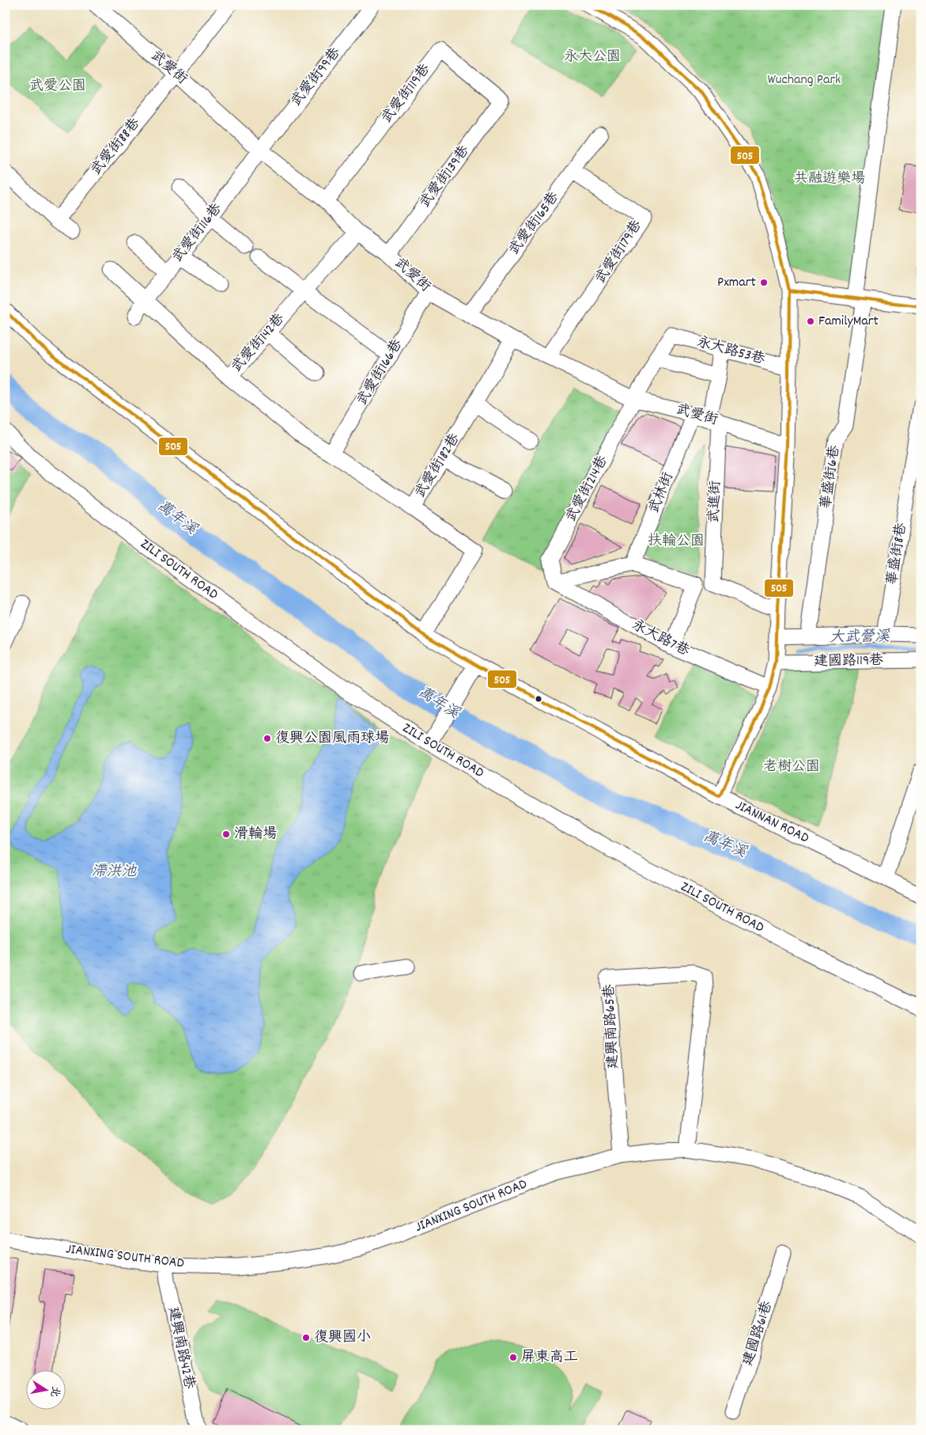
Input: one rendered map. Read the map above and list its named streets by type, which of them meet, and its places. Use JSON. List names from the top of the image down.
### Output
{
  "streets": {
    "street": [
      "武愛街",
      "武愛街99巷",
      "武愛街119巷",
      "武愛街88巷",
      "武愛街139巷",
      "武愛街165巷",
      "武愛街116巷",
      "武愛街179巷",
      "武愛街142巷",
      "永大路53巷",
      "武愛街166巷",
      "武愛街182巷",
      "華盛街6巷",
      "武愛街214巷",
      "武林街",
      "武進街",
      "華盛街8巷",
      "ZILI SOUTH ROAD",
      "永大路7巷",
      "建國路119巷",
      "JIANNAN ROAD",
      "建興南路65巷",
      "JIANXING SOUTH ROAD",
      "建國路61巷",
      "建興南路42巷"
    ]
  },
  "crossings": [
    ["武愛街", "武愛街99巷"],
    ["武愛街", "武愛街119巷"],
    ["武愛街", "武愛街88巷"],
    ["武愛街", "武愛街139巷"],
    ["武愛街", "武愛街165巷"],
    ["武愛街", "武愛街116巷"],
    ["武愛街", "武愛街179巷"],
    ["武愛街", "武愛街142巷"],
    ["武愛街", "武愛街166巷"],
    ["武愛街", "武愛街182巷"],
    ["武愛街", "武愛街214巷"],
    ["武愛街", "武林街"],
    ["武愛街", "武進街"],
    ["武愛街99巷", "武愛街116巷"],
    ["武愛街119巷", "武愛街139巷"],
    ["武愛街165巷", "武愛街179巷"],
    ["武愛街142巷", "武愛街166巷"],
    ["武愛街142巷", "武愛街182巷"],
    ["永大路53巷", "武愛街214巷"],
    ["永大路53巷", "武進街"],
    ["武愛街166巷", "武愛街182巷"],
    ["武愛街214巷", "永大路7巷"],
    ["建興南路65巷", "JIANXING SOUTH ROAD"],
    ["JIANXING SOUTH ROAD", "建興南路42巷"]
  ],
  "water": ["萬年溪", "大武營溪", "滯洪池"],
  "parks": [
    "永大公園",
    "Wuchang Park",
    "武愛公園",
    "共融遊樂場",
    "扶輪公園",
    "老樹公園"
  ],
  "places": [
    "Pxmart",
    "FamilyMart",
    "復興公園風雨球場",
    "滑輪場",
    "復興國小",
    "屏東高工"
  ],
  "lines": ["transit line 505"],
  "north": "right"
}
